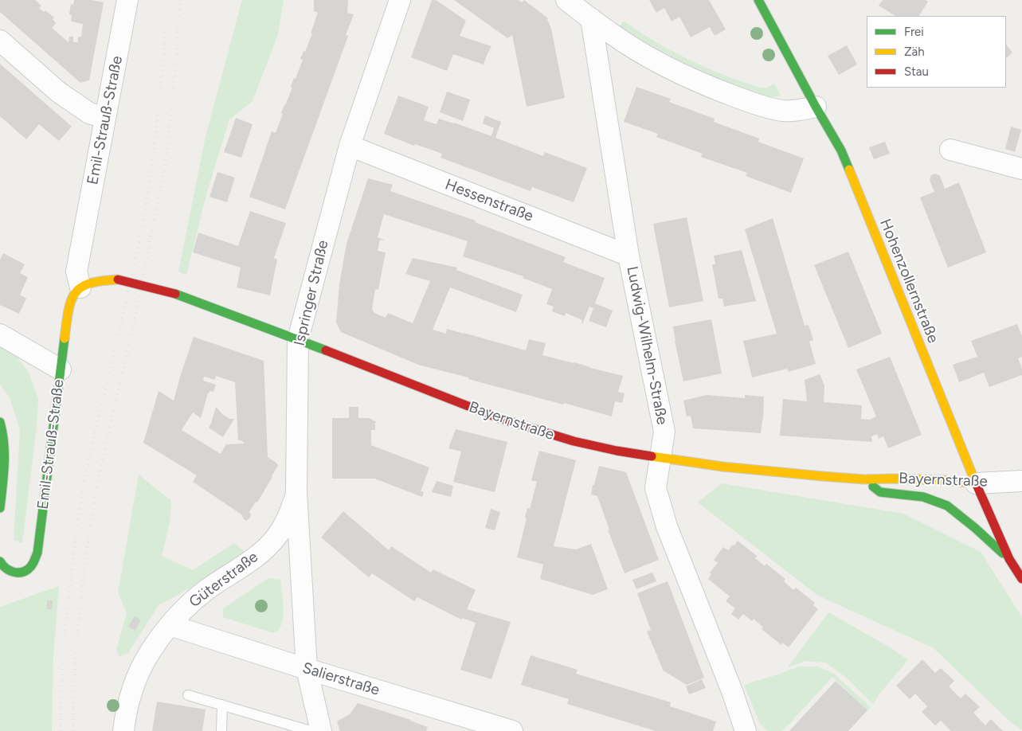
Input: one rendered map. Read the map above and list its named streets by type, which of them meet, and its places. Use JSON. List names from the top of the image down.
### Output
{
  "streets": {
    "street": [
      "Emil-Strauß-Straße",
      "Hessenstraße",
      "Hohenzollernstraße",
      "Ispringer Straße",
      "Ludwig-Wilhelm-Straße",
      "Bayernstraße",
      "Güterstraße",
      "Salierstraße"
    ]
  },
  "crossings": [
    ["Emil-Strauß-Straße", "Bayernstraße"],
    ["Hessenstraße", "Ispringer Straße"],
    ["Hessenstraße", "Ludwig-Wilhelm-Straße"],
    ["Hohenzollernstraße", "Bayernstraße"],
    ["Ispringer Straße", "Bayernstraße"],
    ["Ispringer Straße", "Güterstraße"],
    ["Ispringer Straße", "Salierstraße"],
    ["Ludwig-Wilhelm-Straße", "Bayernstraße"],
    ["Güterstraße", "Salierstraße"]
  ],
  "legend": ["Frei", "Zäh", "Stau"]
}
